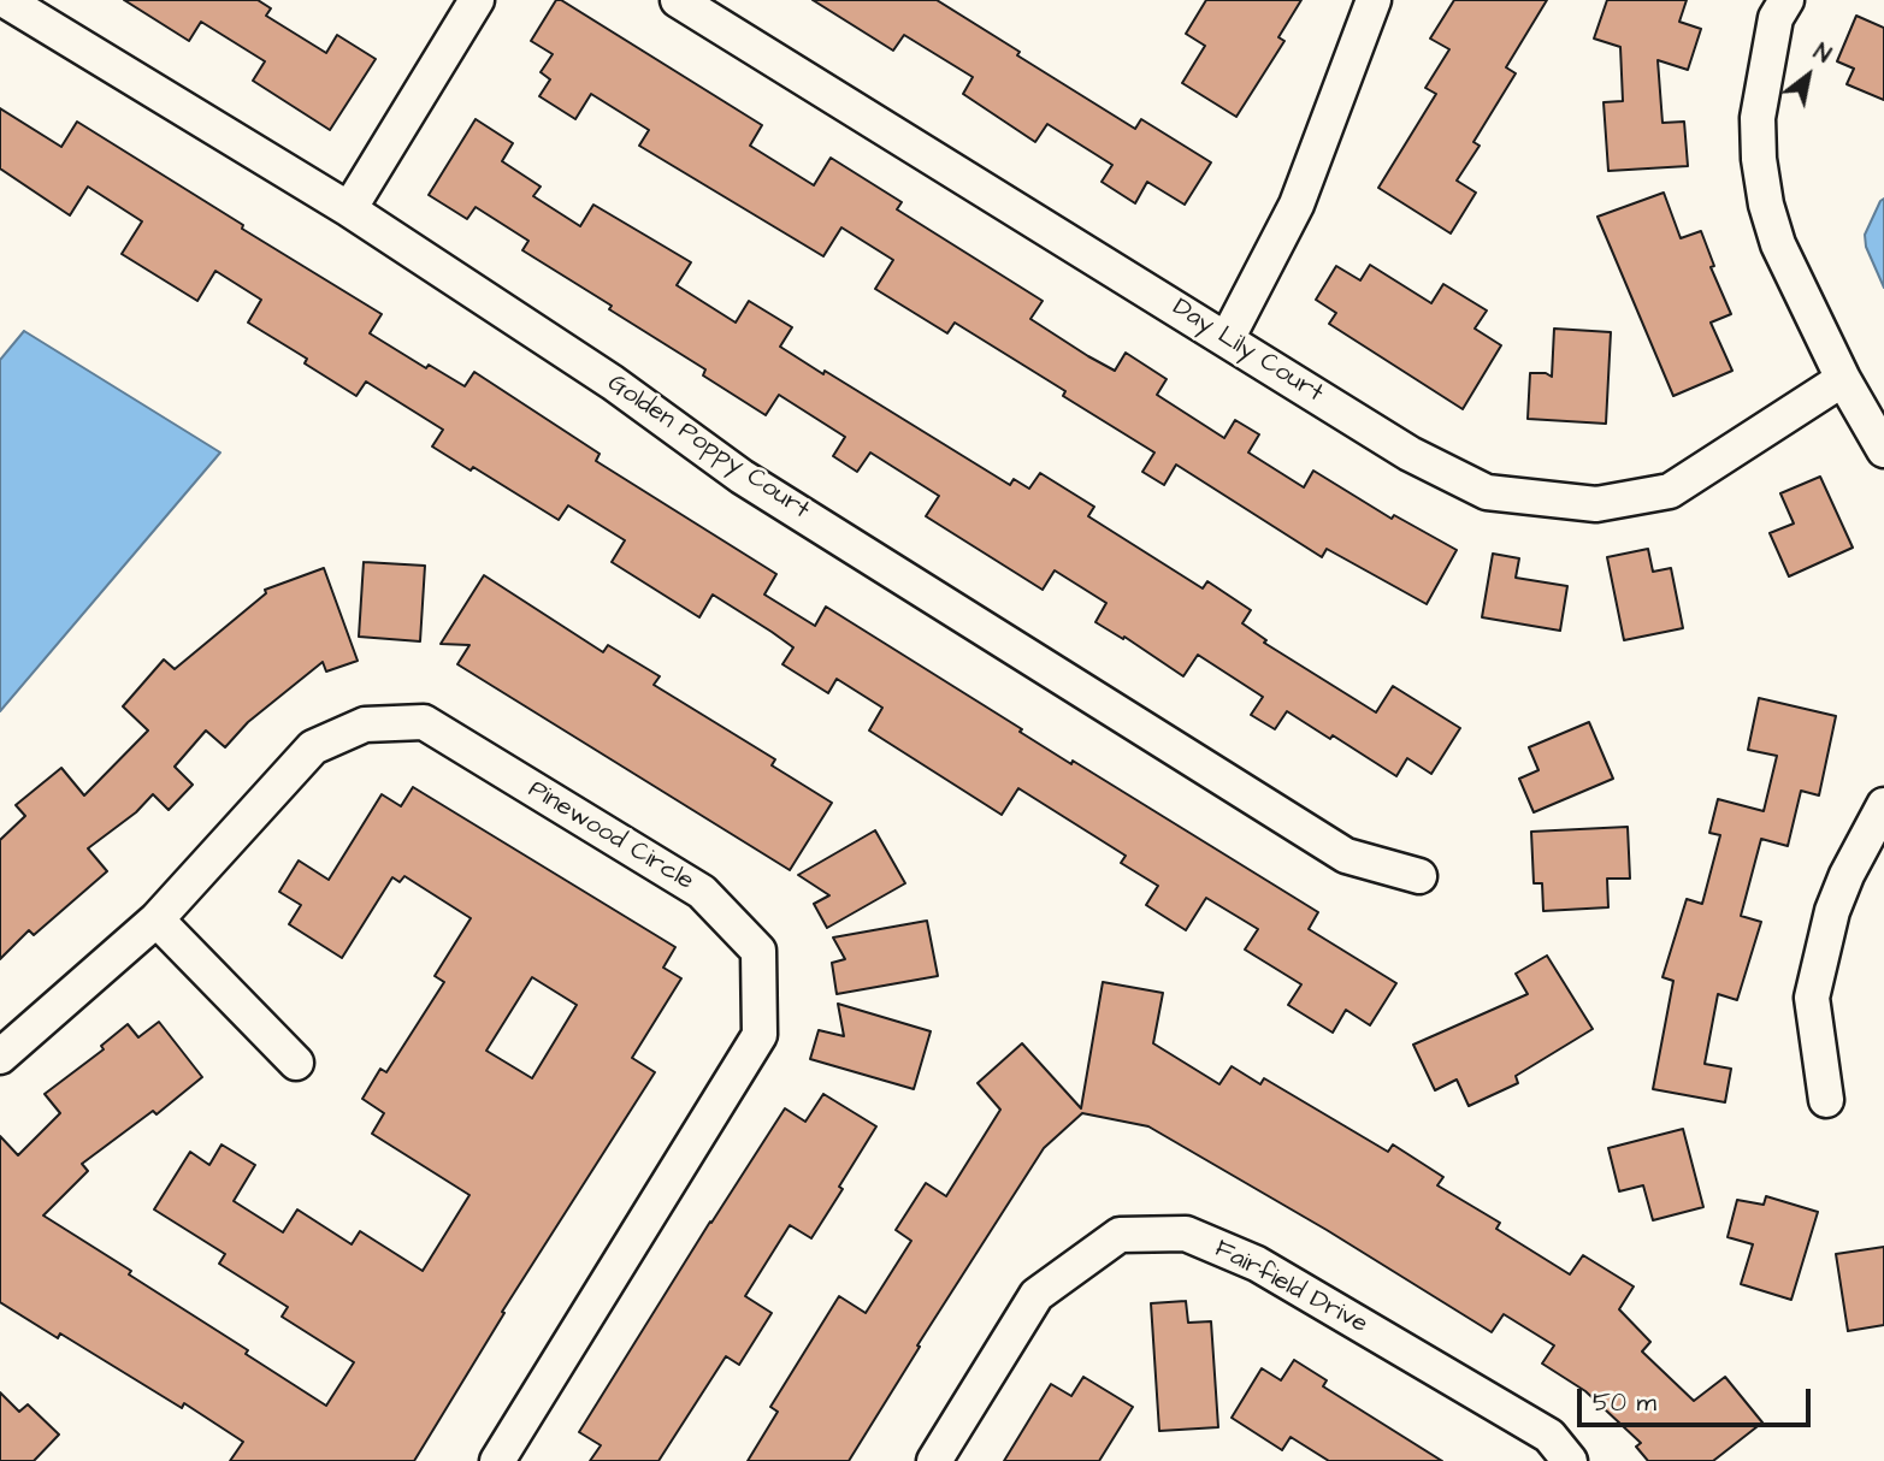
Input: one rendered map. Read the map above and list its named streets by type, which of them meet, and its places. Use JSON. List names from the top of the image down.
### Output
{
  "streets": {
    "street": [
      "Day Lily Court",
      "Golden Poppy Court",
      "Pinewood Circle",
      "Fairfield Drive"
    ]
  },
  "scale_bar": "50 m",
  "north": "top right"
}
